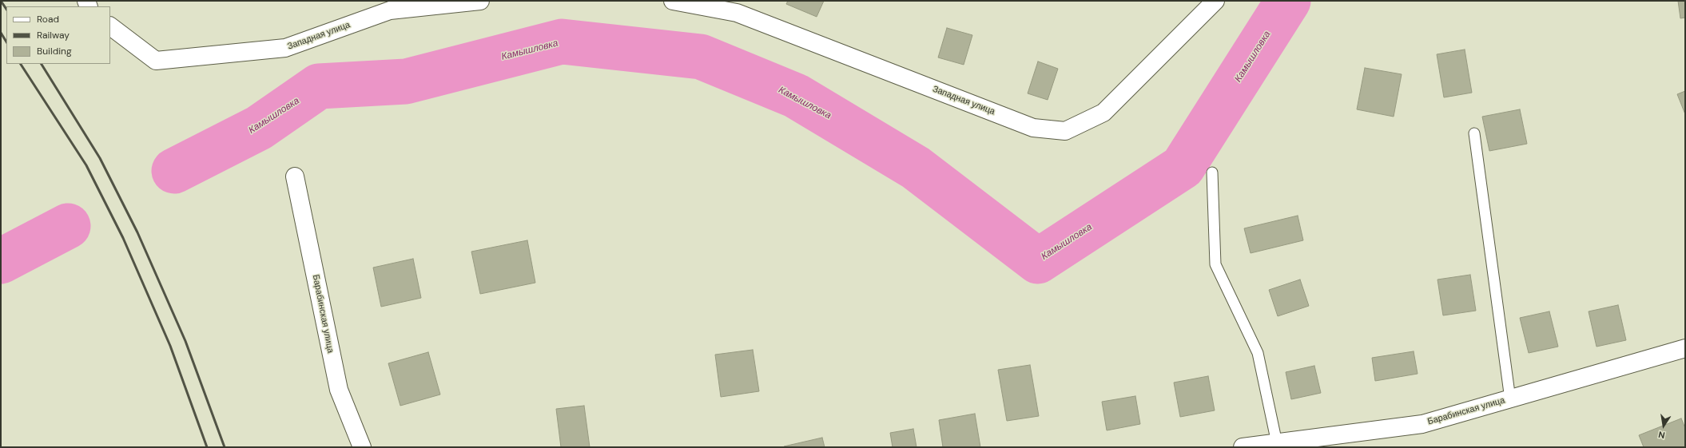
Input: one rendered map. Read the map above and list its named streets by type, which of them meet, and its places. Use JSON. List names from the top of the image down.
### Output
{
  "streets": {
    "street": ["Западная улица", "Барабинская улица"]
  },
  "water": ["Камышловка"],
  "legend": ["Road", "Railway", "Building"],
  "north": "bottom"
}
